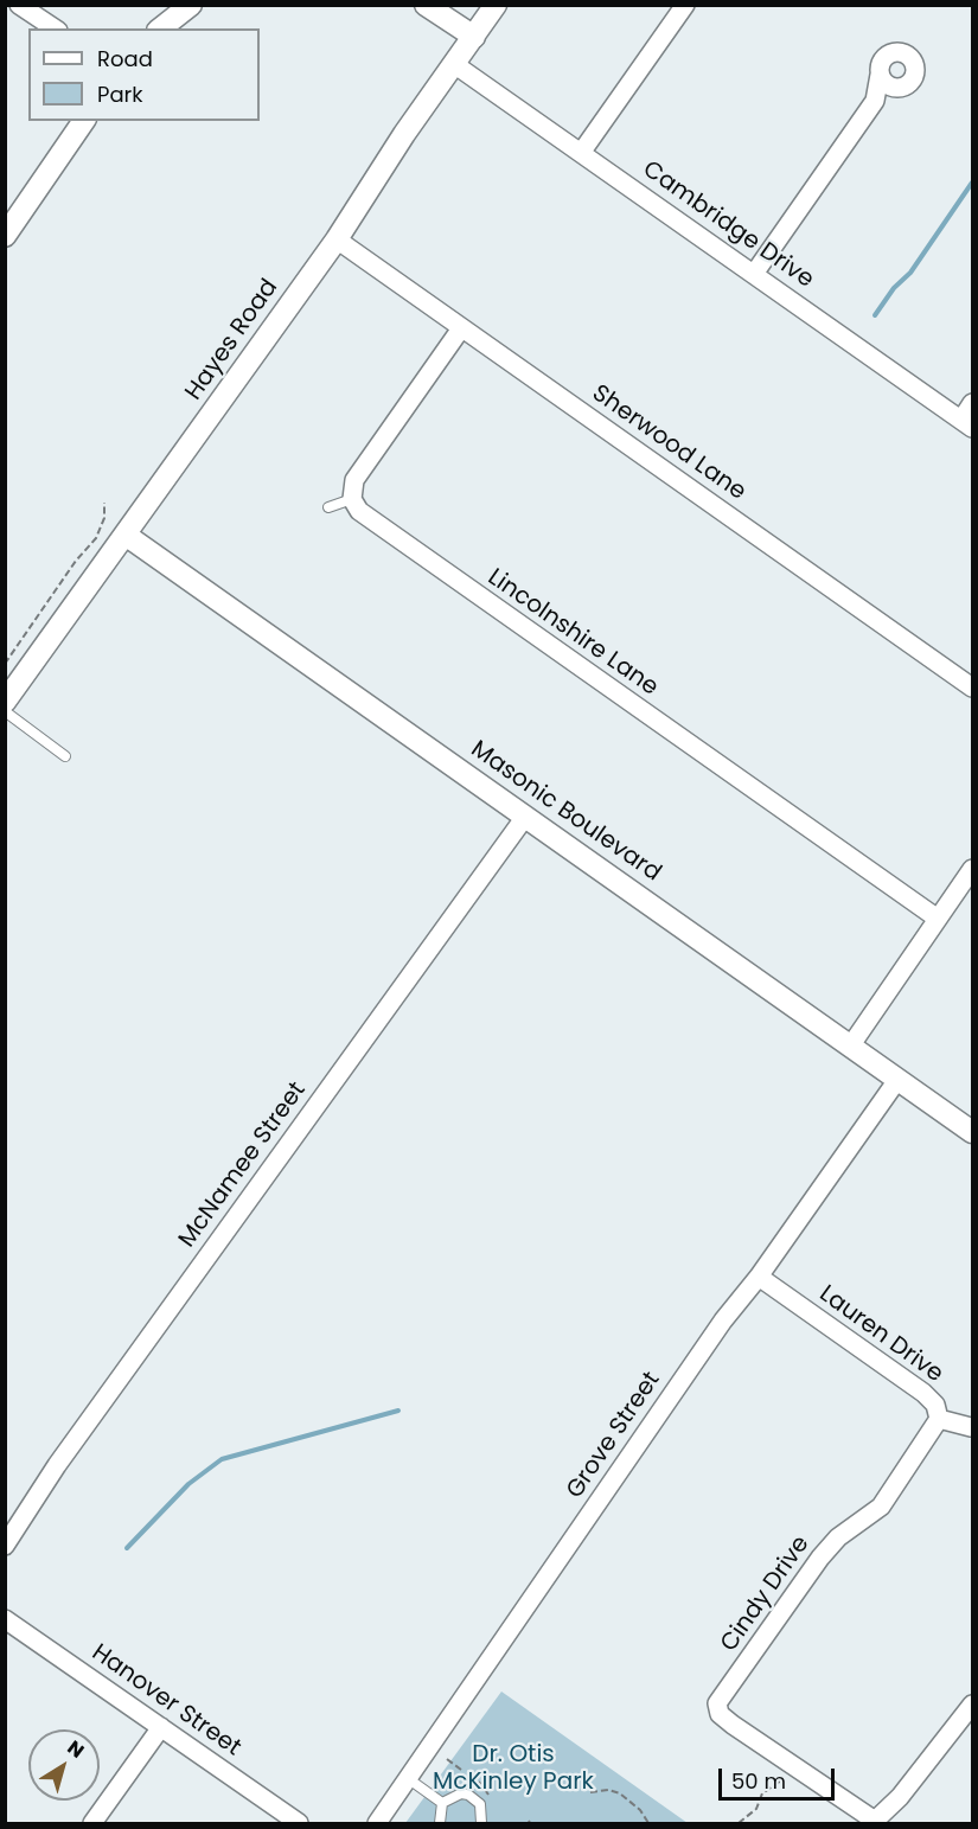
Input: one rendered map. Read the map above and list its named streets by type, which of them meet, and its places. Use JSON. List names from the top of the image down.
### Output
{
  "streets": {
    "street": [
      "Cambridge Drive",
      "Hayes Road",
      "Sherwood Lane",
      "Lincolnshire Lane",
      "Masonic Boulevard",
      "McNamee Street",
      "Lauren Drive",
      "Grove Street",
      "Cindy Drive",
      "Hanover Street"
    ]
  },
  "crossings": [
    ["Cambridge Drive", "Hayes Road"],
    ["Hayes Road", "Sherwood Lane"],
    ["Hayes Road", "Masonic Boulevard"],
    ["Masonic Boulevard", "McNamee Street"],
    ["Masonic Boulevard", "Grove Street"],
    ["Lauren Drive", "Grove Street"],
    ["Lauren Drive", "Cindy Drive"]
  ],
  "parks": ["Dr. Otis McKinley Park"],
  "legend": ["Road", "Park"],
  "scale_bar": "50 m",
  "north": "top right"
}
